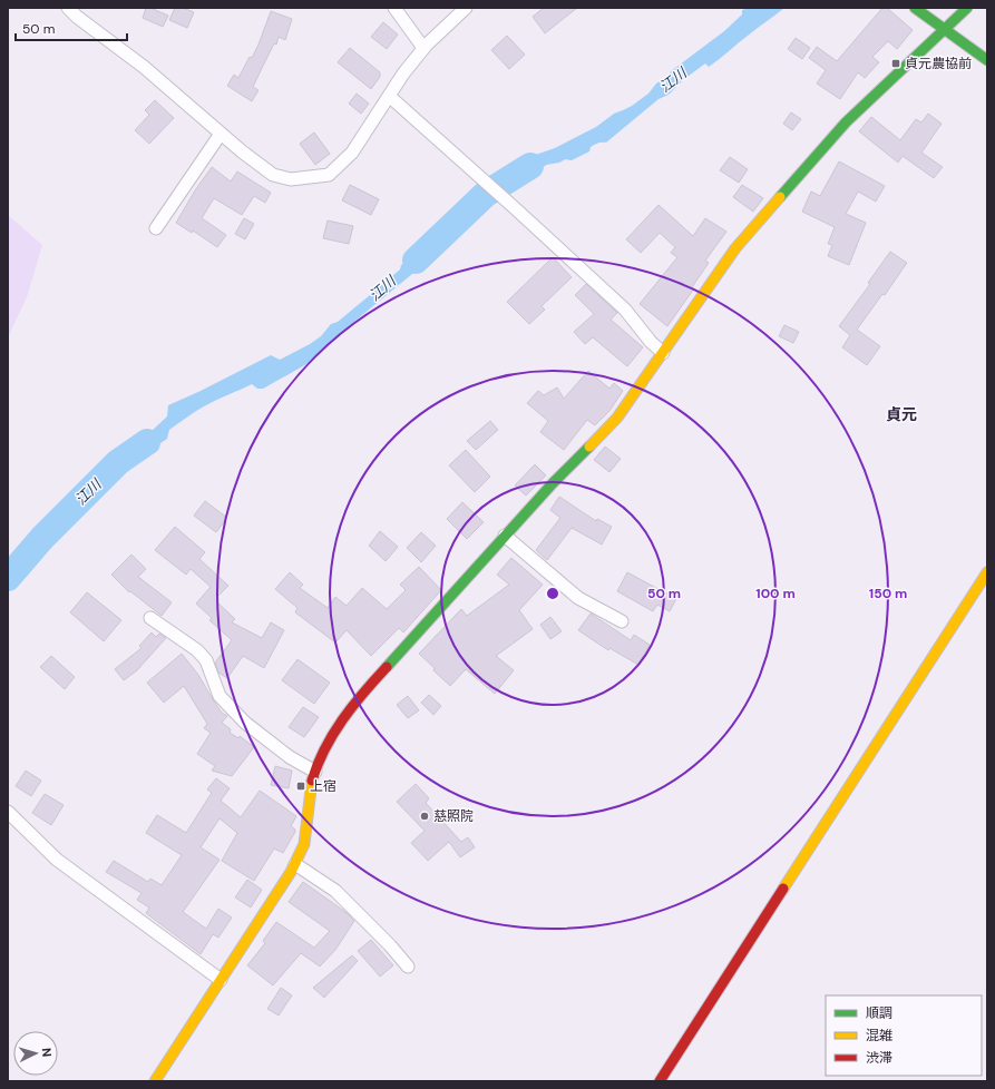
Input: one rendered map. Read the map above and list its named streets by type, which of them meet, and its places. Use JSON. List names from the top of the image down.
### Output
{
  "districts": ["貞元"],
  "water": ["江川"],
  "places": {
    "transit": ["貞元農協前", "上宿"],
    "other": ["慈照院"]
  },
  "legend": ["順調", "混雑", "渋滞"],
  "scale_bar": "50 m",
  "north": "right",
  "rings": ["50 m", "100 m", "150 m"]
}
